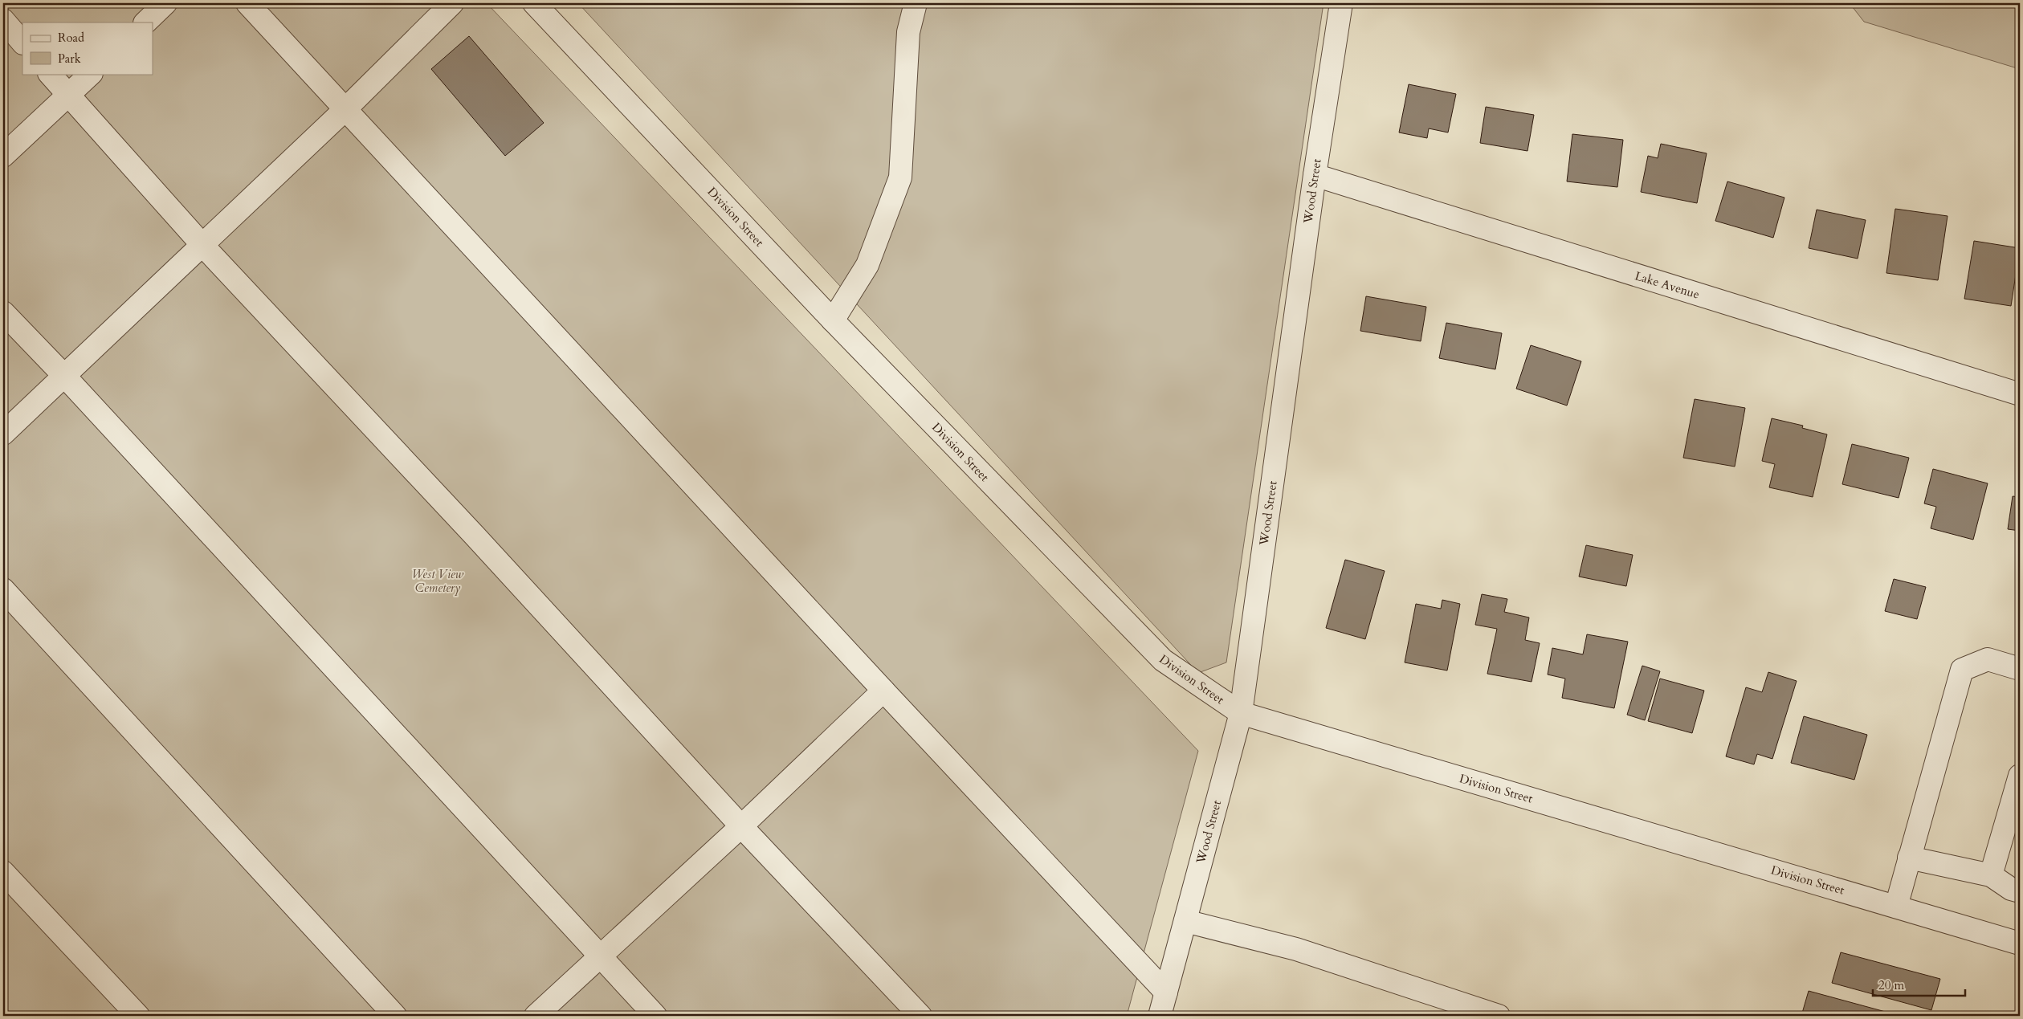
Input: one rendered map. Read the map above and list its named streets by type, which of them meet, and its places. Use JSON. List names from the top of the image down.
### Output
{
  "streets": {
    "street": ["Wood Street", "Division Street", "Lake Avenue"]
  },
  "crossings": [
    ["Wood Street", "Division Street"],
    ["Wood Street", "Lake Avenue"]
  ],
  "parks": ["West View Cemetery"],
  "legend": ["Road", "Park"],
  "scale_bar": "20 m"
}
